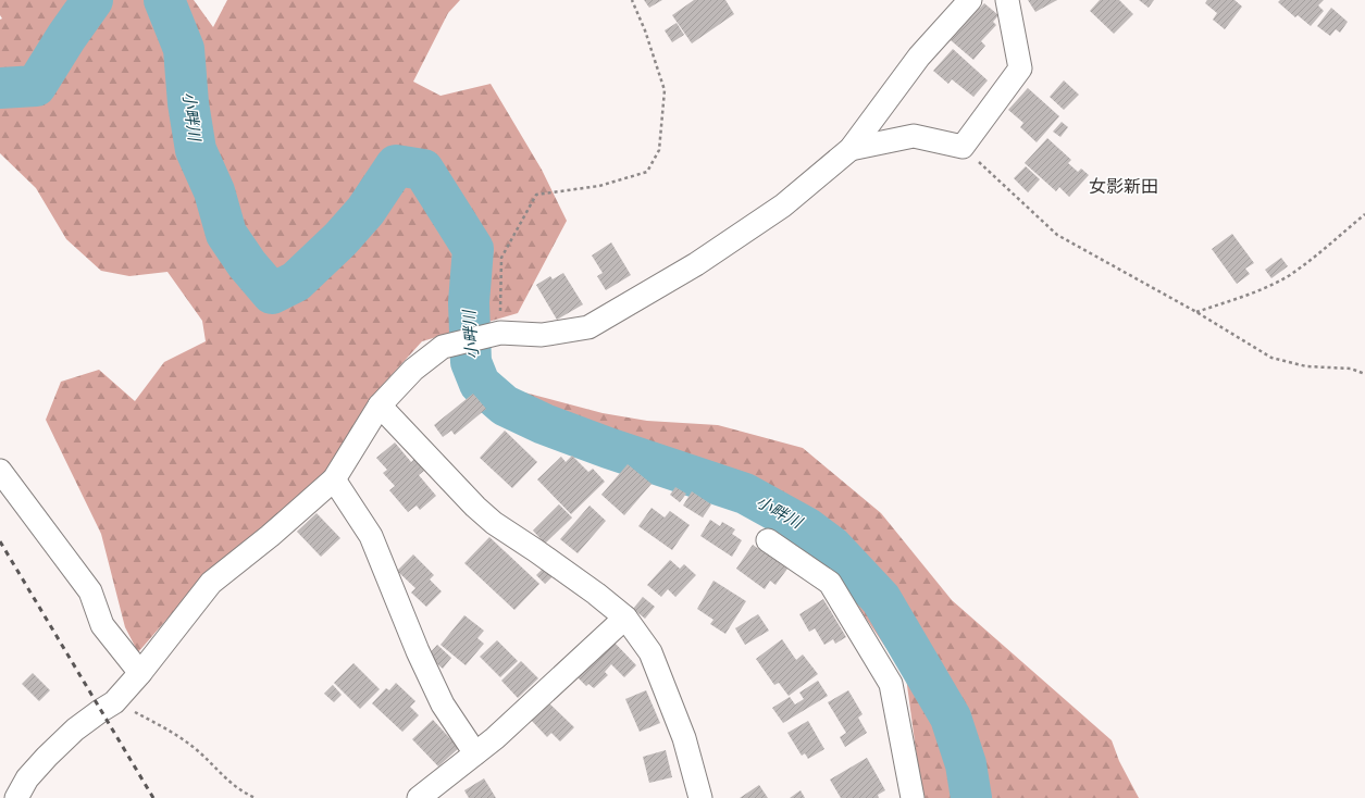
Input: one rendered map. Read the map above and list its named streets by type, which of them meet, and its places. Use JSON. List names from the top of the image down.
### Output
{
  "districts": ["女影新田"],
  "water": ["小畔川"]
}
